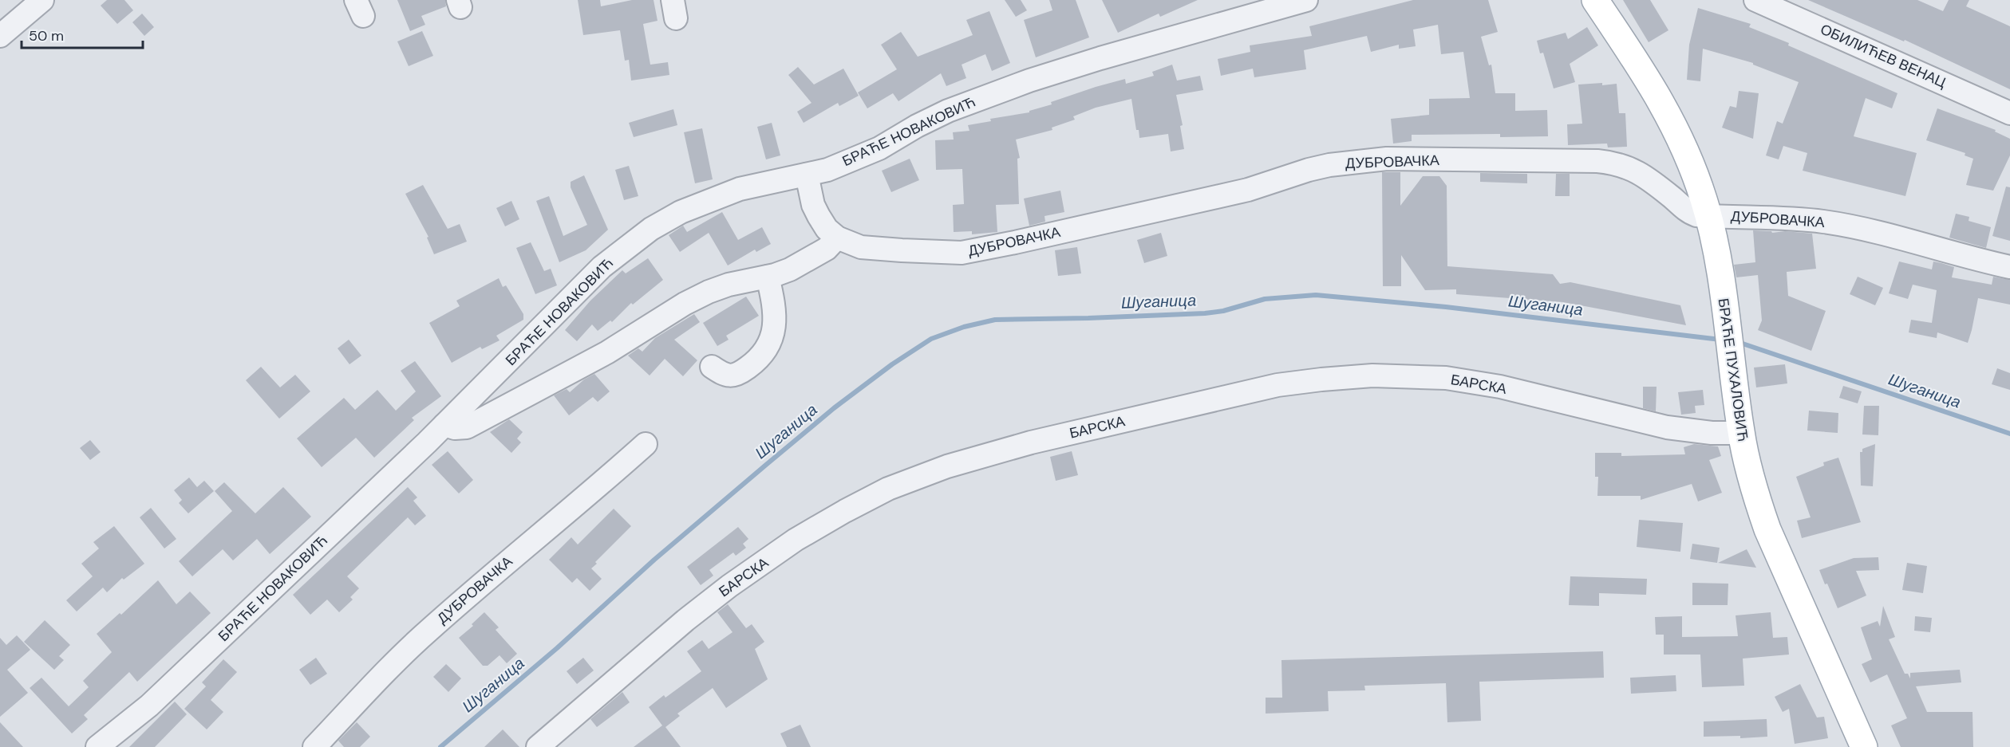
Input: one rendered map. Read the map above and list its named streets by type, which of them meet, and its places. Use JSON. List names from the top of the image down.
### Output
{
  "streets": {
    "main road": ["БРАЋЕ ПУХАЛОВИЋ"],
    "street": [
      "ОБИЛИЋЕВ ВЕНАЦ",
      "БРАЋЕ НОВАКОВИЋ",
      "ДУБРОВАЧКА",
      "БАРСКА"
    ]
  },
  "crossings": [
    ["БРАЋЕ НОВАКОВИЋ", "ДУБРОВАЧКА"],
    ["ДУБРОВАЧКА", "БРАЋЕ ПУХАЛОВИЋ"],
    ["БРАЋЕ ПУХАЛОВИЋ", "БАРСКА"]
  ],
  "water": ["Шуганица"],
  "scale_bar": "50 m"
}
